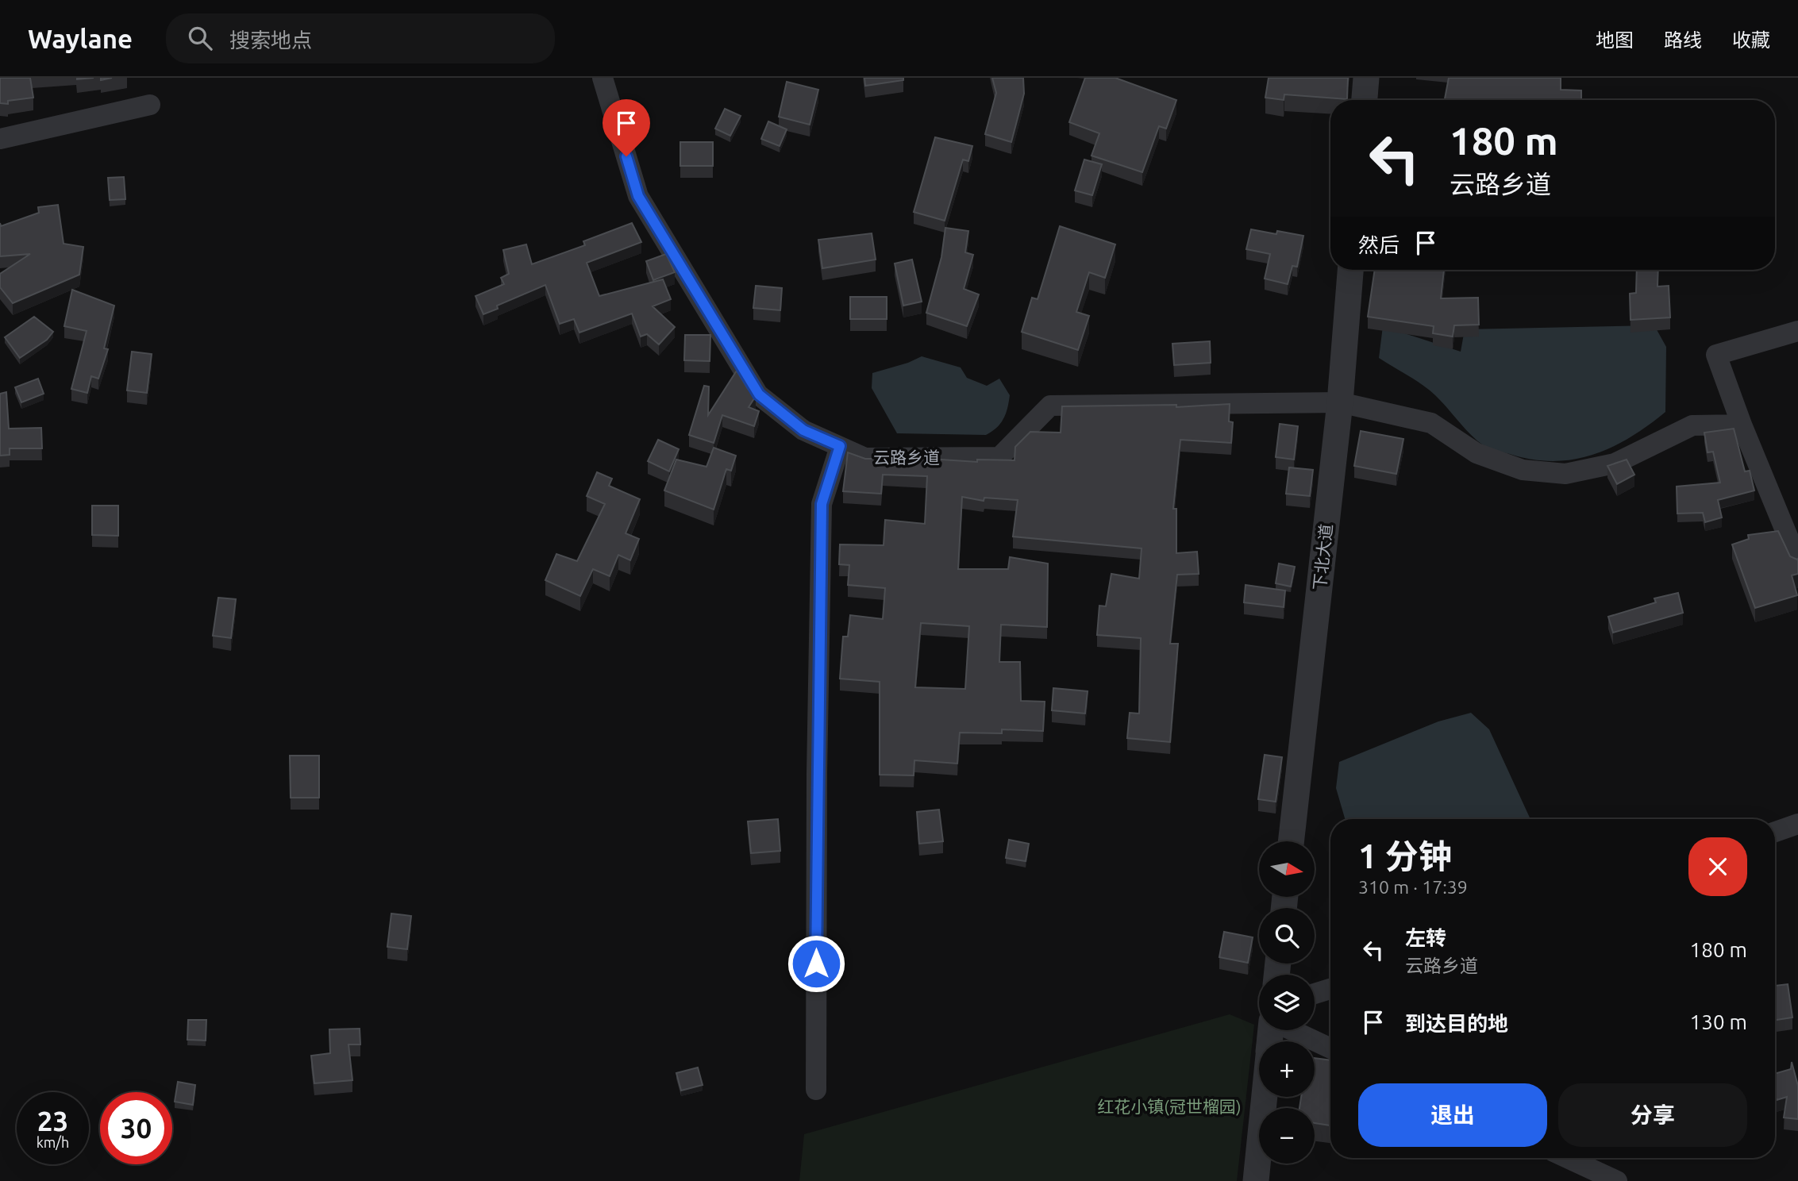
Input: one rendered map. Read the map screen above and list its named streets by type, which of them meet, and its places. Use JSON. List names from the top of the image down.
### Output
{
  "streets": {
    "street": ["云路乡道", "下北大道"]
  },
  "crossings": [
    ["云路乡道", "下北大道"]
  ],
  "parks": ["红花小镇(冠世榴园)"],
  "north": "right",
  "page": {
    "header": "Waylane",
    "search": "搜索地点",
    "nav": ["地图", "路线", "收藏"],
    "turn": ["180 m", "云路乡道"],
    "then": "然后",
    "heading": ["1 分钟", "310 m · 17:39"],
    "map_buttons": ["+", "−"],
    "list": [
      {
        "name": "左转",
        "note": "云路乡道",
        "value": "180 m"
      },
      {
        "name": "到达目的地",
        "value": "130 m"
      }
    ],
    "buttons": ["退出", "分享"],
    "speed": "23 km/h",
    "limit": "30"
  }
}
